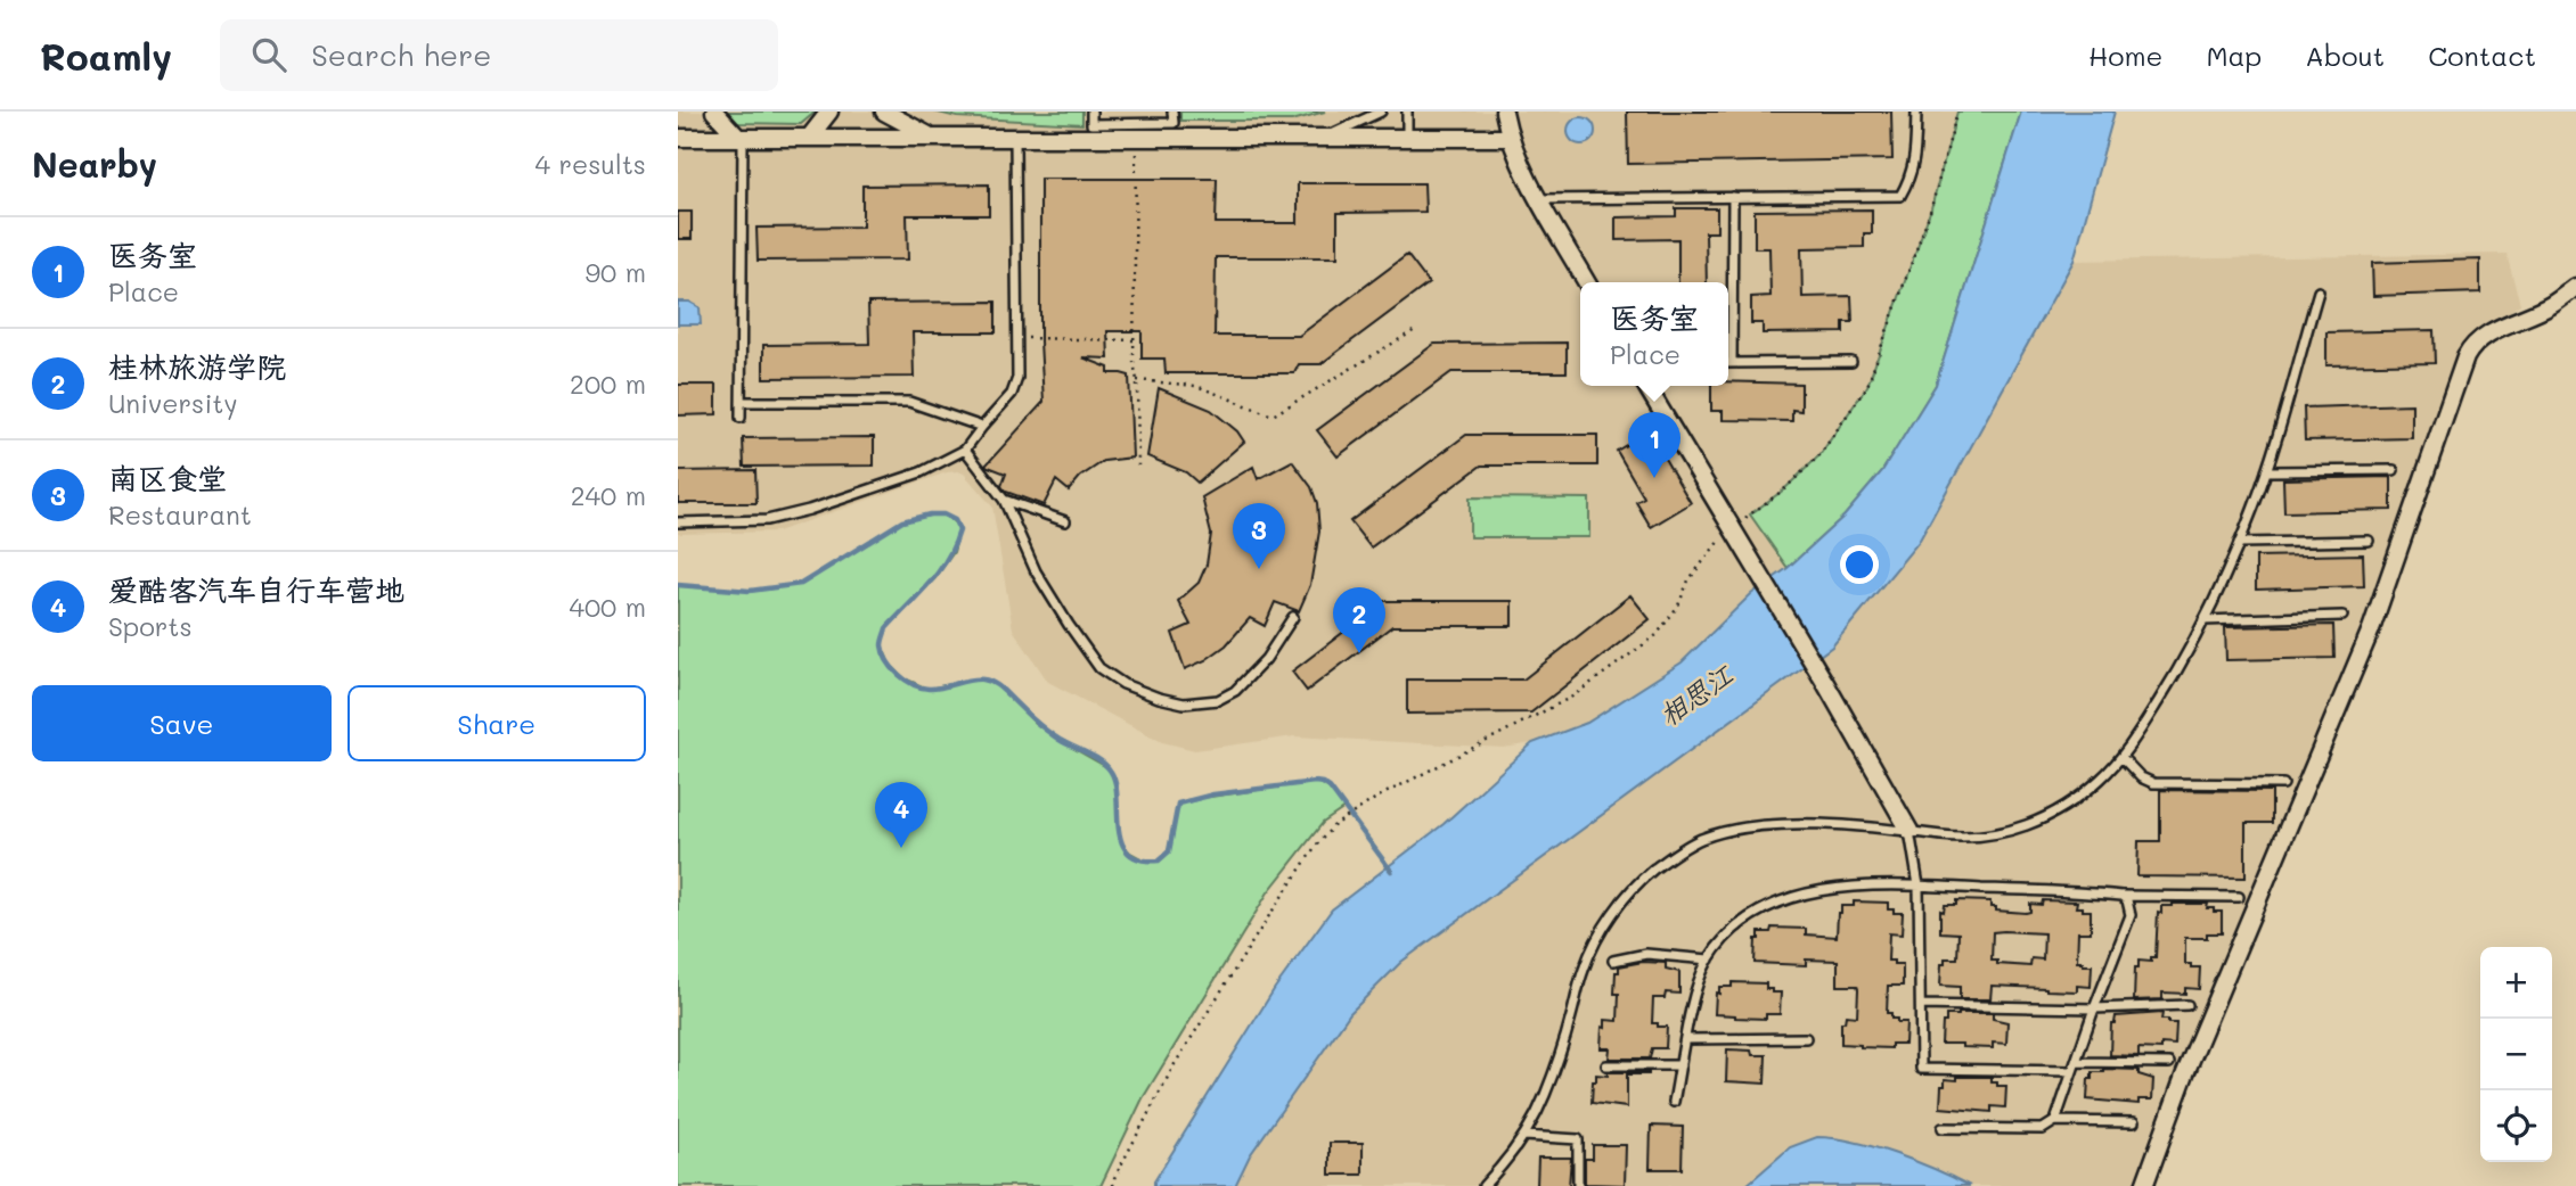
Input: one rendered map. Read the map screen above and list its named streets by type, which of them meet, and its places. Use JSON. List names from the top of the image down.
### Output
{
  "water": ["相思江"],
  "page": {
    "header": "Roamly",
    "search": "Search here",
    "nav": [
      "Home",
      "Map",
      "About",
      "Contact"
    ],
    "heading": ["Nearby", "4 results"],
    "list": [
      {
        "mark": "1",
        "name": "医务室",
        "note": "Place",
        "value": "90 m"
      },
      {
        "mark": "2",
        "name": "桂林旅游学院",
        "note": "University",
        "value": "200 m"
      },
      {
        "mark": "3",
        "name": "南区食堂",
        "note": "Restaurant",
        "value": "240 m"
      },
      {
        "mark": "4",
        "name": "爱酷客汽车自行车营地",
        "note": "Sports",
        "value": "400 m"
      }
    ],
    "popup": ["医务室", "Place"],
    "pins": [
      "1",
      "3",
      "2",
      "4"
    ],
    "buttons": ["Save", "Share"],
    "map_buttons": ["+", "−"]
  }
}
